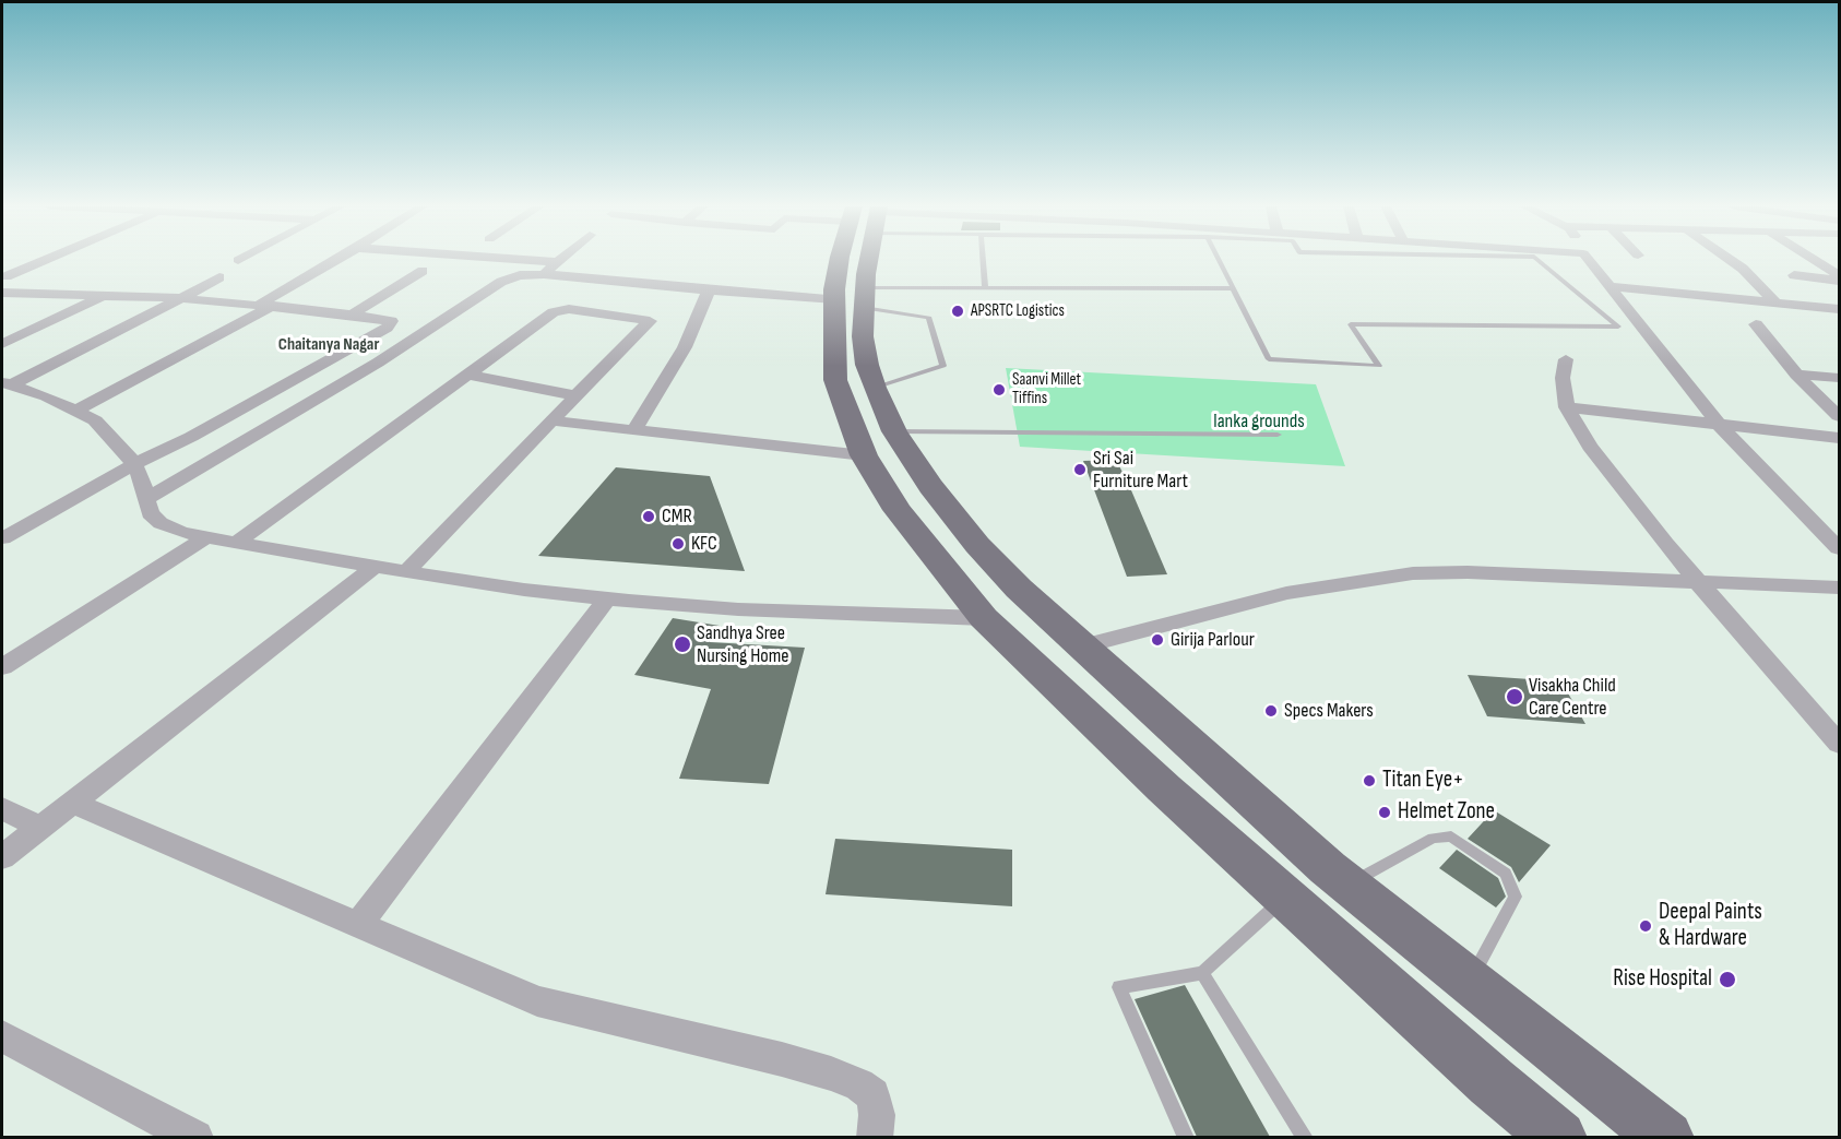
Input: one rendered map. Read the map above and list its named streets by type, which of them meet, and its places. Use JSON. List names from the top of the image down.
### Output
{
  "districts": ["Chaitanya Nagar"],
  "parks": ["lanka grounds"],
  "places": [
    "APSRTC Logistics",
    "Saanvi Millet Tiffins",
    "Sri Sai Furniture Mart",
    "CMR",
    "KFC",
    "Girija Parlour",
    "Sandhya Sree Nursing Home",
    "Visakha Child Care Centre",
    "Specs Makers",
    "Titan Eye+",
    "Helmet Zone",
    "Deepal Paints & Hardware",
    "Rise Hospital"
  ]
}
